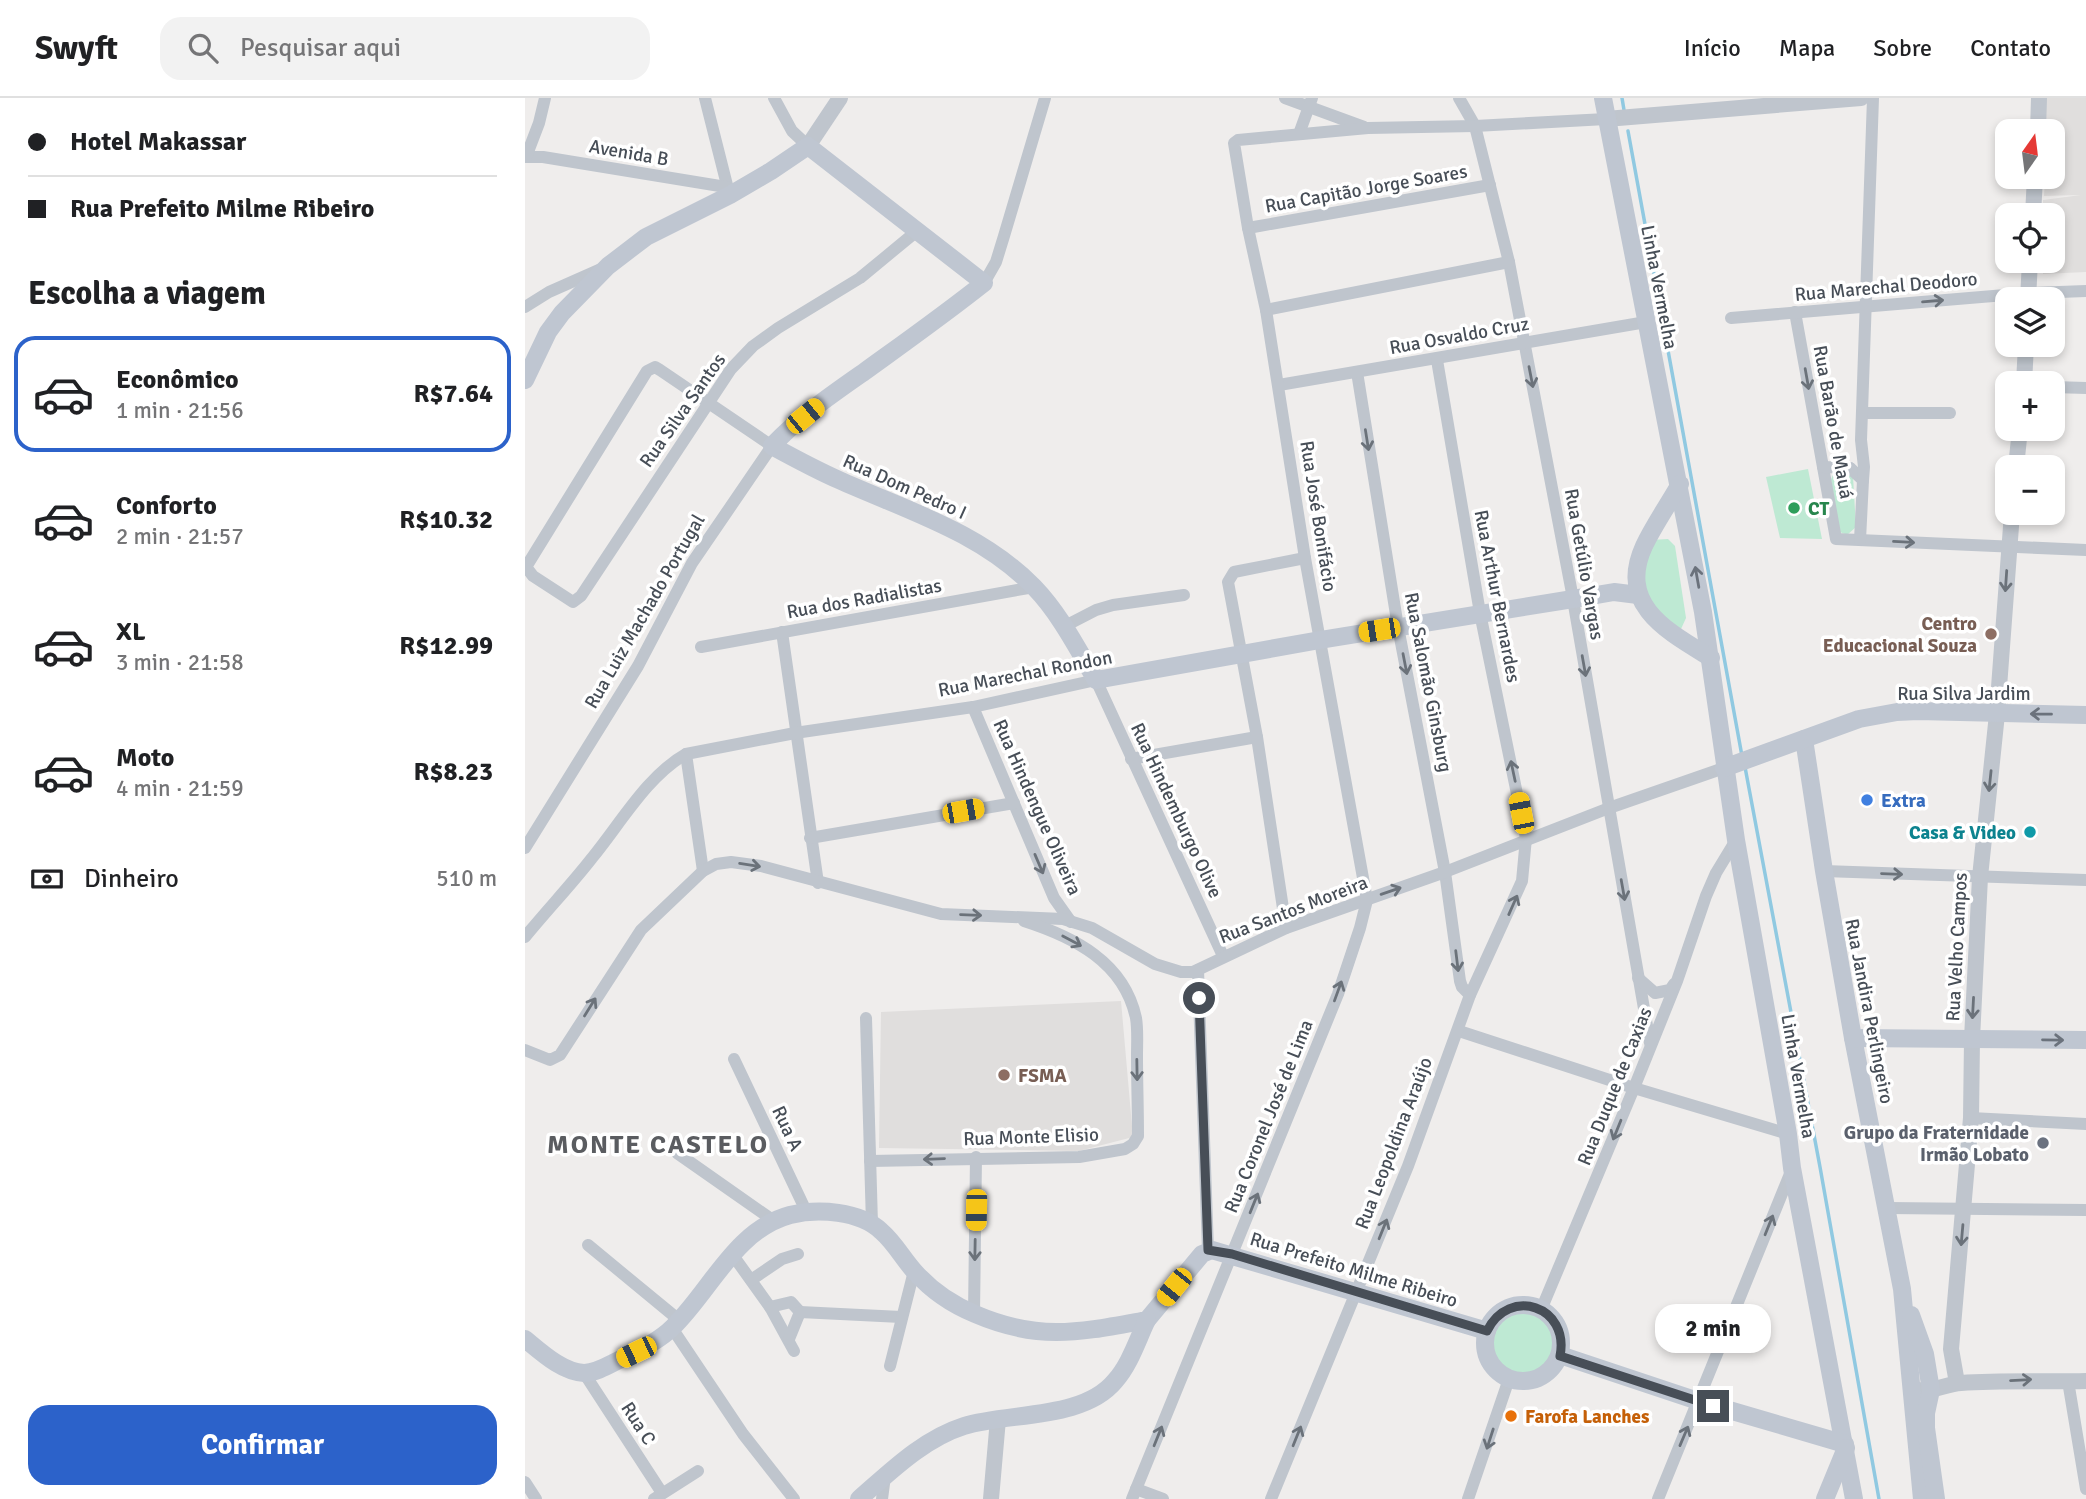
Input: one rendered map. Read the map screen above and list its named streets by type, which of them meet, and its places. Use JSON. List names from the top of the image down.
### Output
{
  "streets": {
    "main road": [
      "Linha Vermelha",
      "Rua Dom Pedro I",
      "Rua Luiz Machado Portugal",
      "Rua Marechal Rondon",
      "Rua Silva Jardim",
      "Rua Jandira Perlingeiro",
      "Rua Prefeito Milme Ribeiro"
    ],
    "street": [
      "Avenida B",
      "Rua Capitão Jorge Soares",
      "Rua Marechal Deodoro",
      "Rua Osvaldo Cruz",
      "Rua Silva Santos",
      "Rua Barão de Mauá",
      "Rua José Bonifácio",
      "Rua Getúlio Vargas",
      "Rua Arthur Bernardes",
      "Rua dos Radialistas",
      "Rua Salomão Ginsburg",
      "Rua Hindengue Oliveira",
      "Rua Hindemburgo Olive",
      "Rua Santos Moreira",
      "Rua Velho Campos",
      "Rua Duque de Caxias",
      "Rua Coronel José de Lima",
      "Rua A",
      "Rua Monte Elisio",
      "Rua Leopoldina Araújo",
      "Rua C"
    ]
  },
  "crossings": [
    ["Rua Capitão Jorge Soares", "Rua José Bonifácio"],
    ["Rua Capitão Jorge Soares", "Rua Getúlio Vargas"],
    ["Rua Marechal Deodoro", "Rua Barão de Mauá"],
    ["Linha Vermelha", "Rua Osvaldo Cruz"],
    ["Linha Vermelha", "Rua Silva Jardim"],
    ["Linha Vermelha", "Rua Santos Moreira"],
    ["Linha Vermelha", "Rua Duque de Caxias"],
    ["Rua Osvaldo Cruz", "Rua José Bonifácio"],
    ["Rua Osvaldo Cruz", "Rua Getúlio Vargas"],
    ["Rua Osvaldo Cruz", "Rua Arthur Bernardes"],
    ["Rua Osvaldo Cruz", "Rua Salomão Ginsburg"],
    ["Rua Silva Santos", "Rua Dom Pedro I"],
    ["Rua Dom Pedro I", "Rua dos Radialistas"],
    ["Rua Dom Pedro I", "Rua Luiz Machado Portugal"],
    ["Rua Dom Pedro I", "Rua Marechal Rondon"],
    ["Rua Dom Pedro I", "Rua Hindemburgo Olive"],
    ["Rua José Bonifácio", "Rua Marechal Rondon"],
    ["Rua José Bonifácio", "Rua Santos Moreira"],
    ["Rua José Bonifácio", "Rua Coronel José de Lima"],
    ["Rua Getúlio Vargas", "Rua Marechal Rondon"],
    ["Rua Getúlio Vargas", "Rua Santos Moreira"],
    ["Rua Getúlio Vargas", "Rua Duque de Caxias"],
    ["Rua Arthur Bernardes", "Rua Marechal Rondon"],
    ["Rua Arthur Bernardes", "Rua Santos Moreira"],
    ["Rua Arthur Bernardes", "Rua Leopoldina Araújo"],
    ["Rua Marechal Rondon", "Rua Salomão Ginsburg"],
    ["Rua Marechal Rondon", "Rua Hindengue Oliveira"],
    ["Rua Marechal Rondon", "Rua Hindemburgo Olive"],
    ["Rua Salomão Ginsburg", "Rua Santos Moreira"],
    ["Rua Salomão Ginsburg", "Rua Leopoldina Araújo"],
    ["Rua Silva Jardim", "Rua Santos Moreira"],
    ["Rua Silva Jardim", "Rua Velho Campos"],
    ["Rua Silva Jardim", "Rua Jandira Perlingeiro"],
    ["Rua Hindemburgo Olive", "Rua Santos Moreira"],
    ["Rua Santos Moreira", "Rua Coronel José de Lima"],
    ["Rua Santos Moreira", "Rua Leopoldina Araújo"],
    ["Rua Duque de Caxias", "Rua Prefeito Milme Ribeiro"],
    ["Rua Coronel José de Lima", "Rua Prefeito Milme Ribeiro"],
    ["Rua Leopoldina Araújo", "Rua Prefeito Milme Ribeiro"]
  ],
  "one_way": [
    "Rua Getúlio Vargas",
    "Rua Arthur Bernardes",
    "Rua Salomão Ginsburg",
    "Rua Hindengue Oliveira",
    "Rua Velho Campos",
    "Rua Duque de Caxias",
    "Rua Leopoldina Araújo"
  ],
  "districts": ["MONTE CASTELO"],
  "places": [
    "CT",
    "Centro Educacional Souza",
    "Extra",
    "Casa & Video",
    "FSMA",
    "Grupo da Fraternidade Irmão Lobato",
    "Farofa Lanches"
  ],
  "north": "top",
  "page": {
    "header": "Swyft",
    "search": "Pesquisar aqui",
    "nav": [
      "Início",
      "Mapa",
      "Sobre",
      "Contato"
    ],
    "banner": ["Hotel Makassar", "Rua Prefeito Milme Ribeiro"],
    "map_buttons": ["+", "−"],
    "heading": "Escolha a viagem",
    "list": [
      {
        "name": "Econômico",
        "note": "1 min · 21:56",
        "value": "R$7.64"
      },
      {
        "name": "Conforto",
        "note": "2 min · 21:57",
        "value": "R$10.32"
      },
      {
        "name": "XL",
        "note": "3 min · 21:58",
        "value": "R$12.99"
      },
      {
        "name": "Moto",
        "note": "4 min · 21:59",
        "value": "R$8.23"
      }
    ],
    "pay": ["Dinheiro", "510 m"],
    "bubble": "2 min",
    "buttons": "Confirmar"
  }
}
